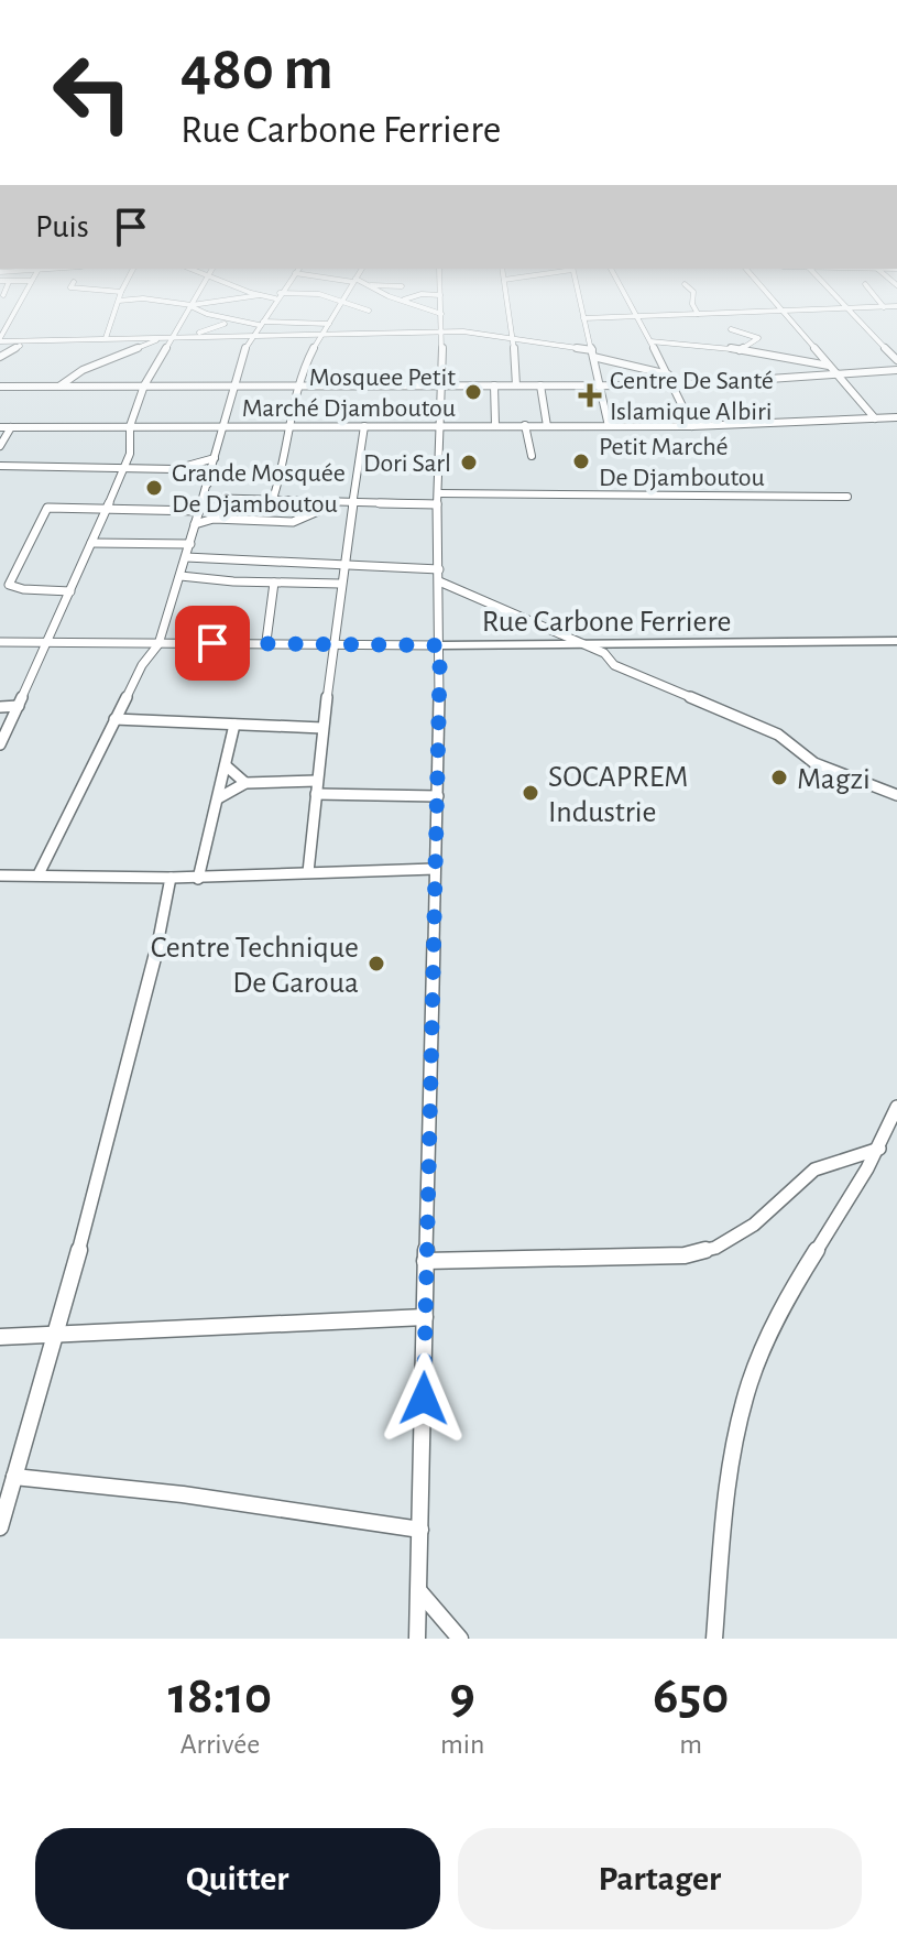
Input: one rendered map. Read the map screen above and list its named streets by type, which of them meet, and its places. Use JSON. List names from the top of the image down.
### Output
{
  "streets": {
    "street": ["Rue Carbone Ferriere"]
  },
  "places": {
    "other": [
      "Mosquee Petit Marché Djamboutou",
      "Petit Marché De Djamboutou",
      "Dori Sarl",
      "Grande Mosquée De Djamboutou",
      "Magzi",
      "SOCAPREM Industrie",
      "Centre Technique De Garoua"
    ],
    "health": ["Centre De Santé Islamique Albiri"]
  },
  "page": {
    "turn": ["480 m", "Rue Carbone Ferriere"],
    "then": "Puis",
    "eta": [
      "18:10",
      "Arrivée",
      "9",
      "min",
      "650",
      "m"
    ],
    "buttons": ["Quitter", "Partager"]
  }
}
